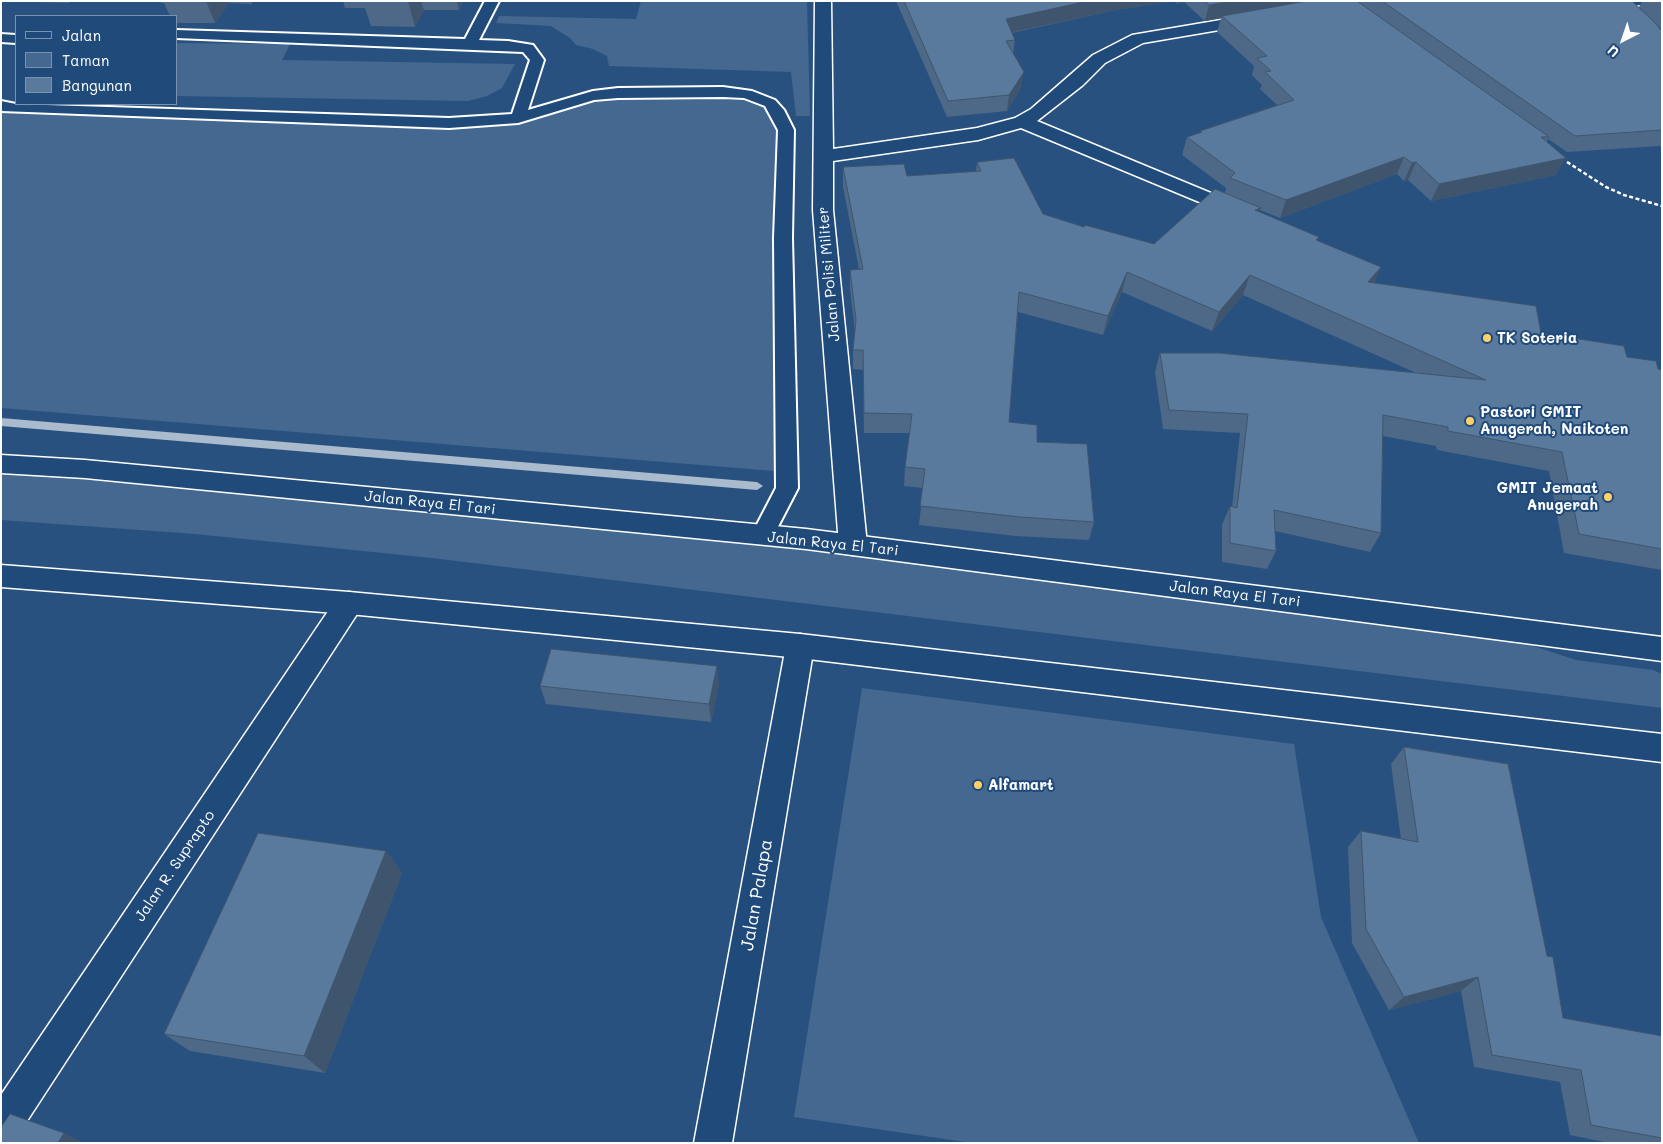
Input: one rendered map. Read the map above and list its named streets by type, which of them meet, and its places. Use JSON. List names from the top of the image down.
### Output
{
  "streets": {
    "main road": [
      "Jalan Polisi Militer",
      "Jalan Raya El Tari",
      "Jalan R. Suprapto",
      "Jalan Palapa"
    ]
  },
  "crossings": [
    ["Jalan Polisi Militer", "Jalan Raya El Tari"]
  ],
  "places": [
    "TK Soteria",
    "Pastori GMIT Anugerah, Naikoten",
    "GMIT Jemaat Anugerah",
    "Alfamart"
  ],
  "legend": ["Jalan", "Taman", "Bangunan"],
  "north": "bottom left"
}
